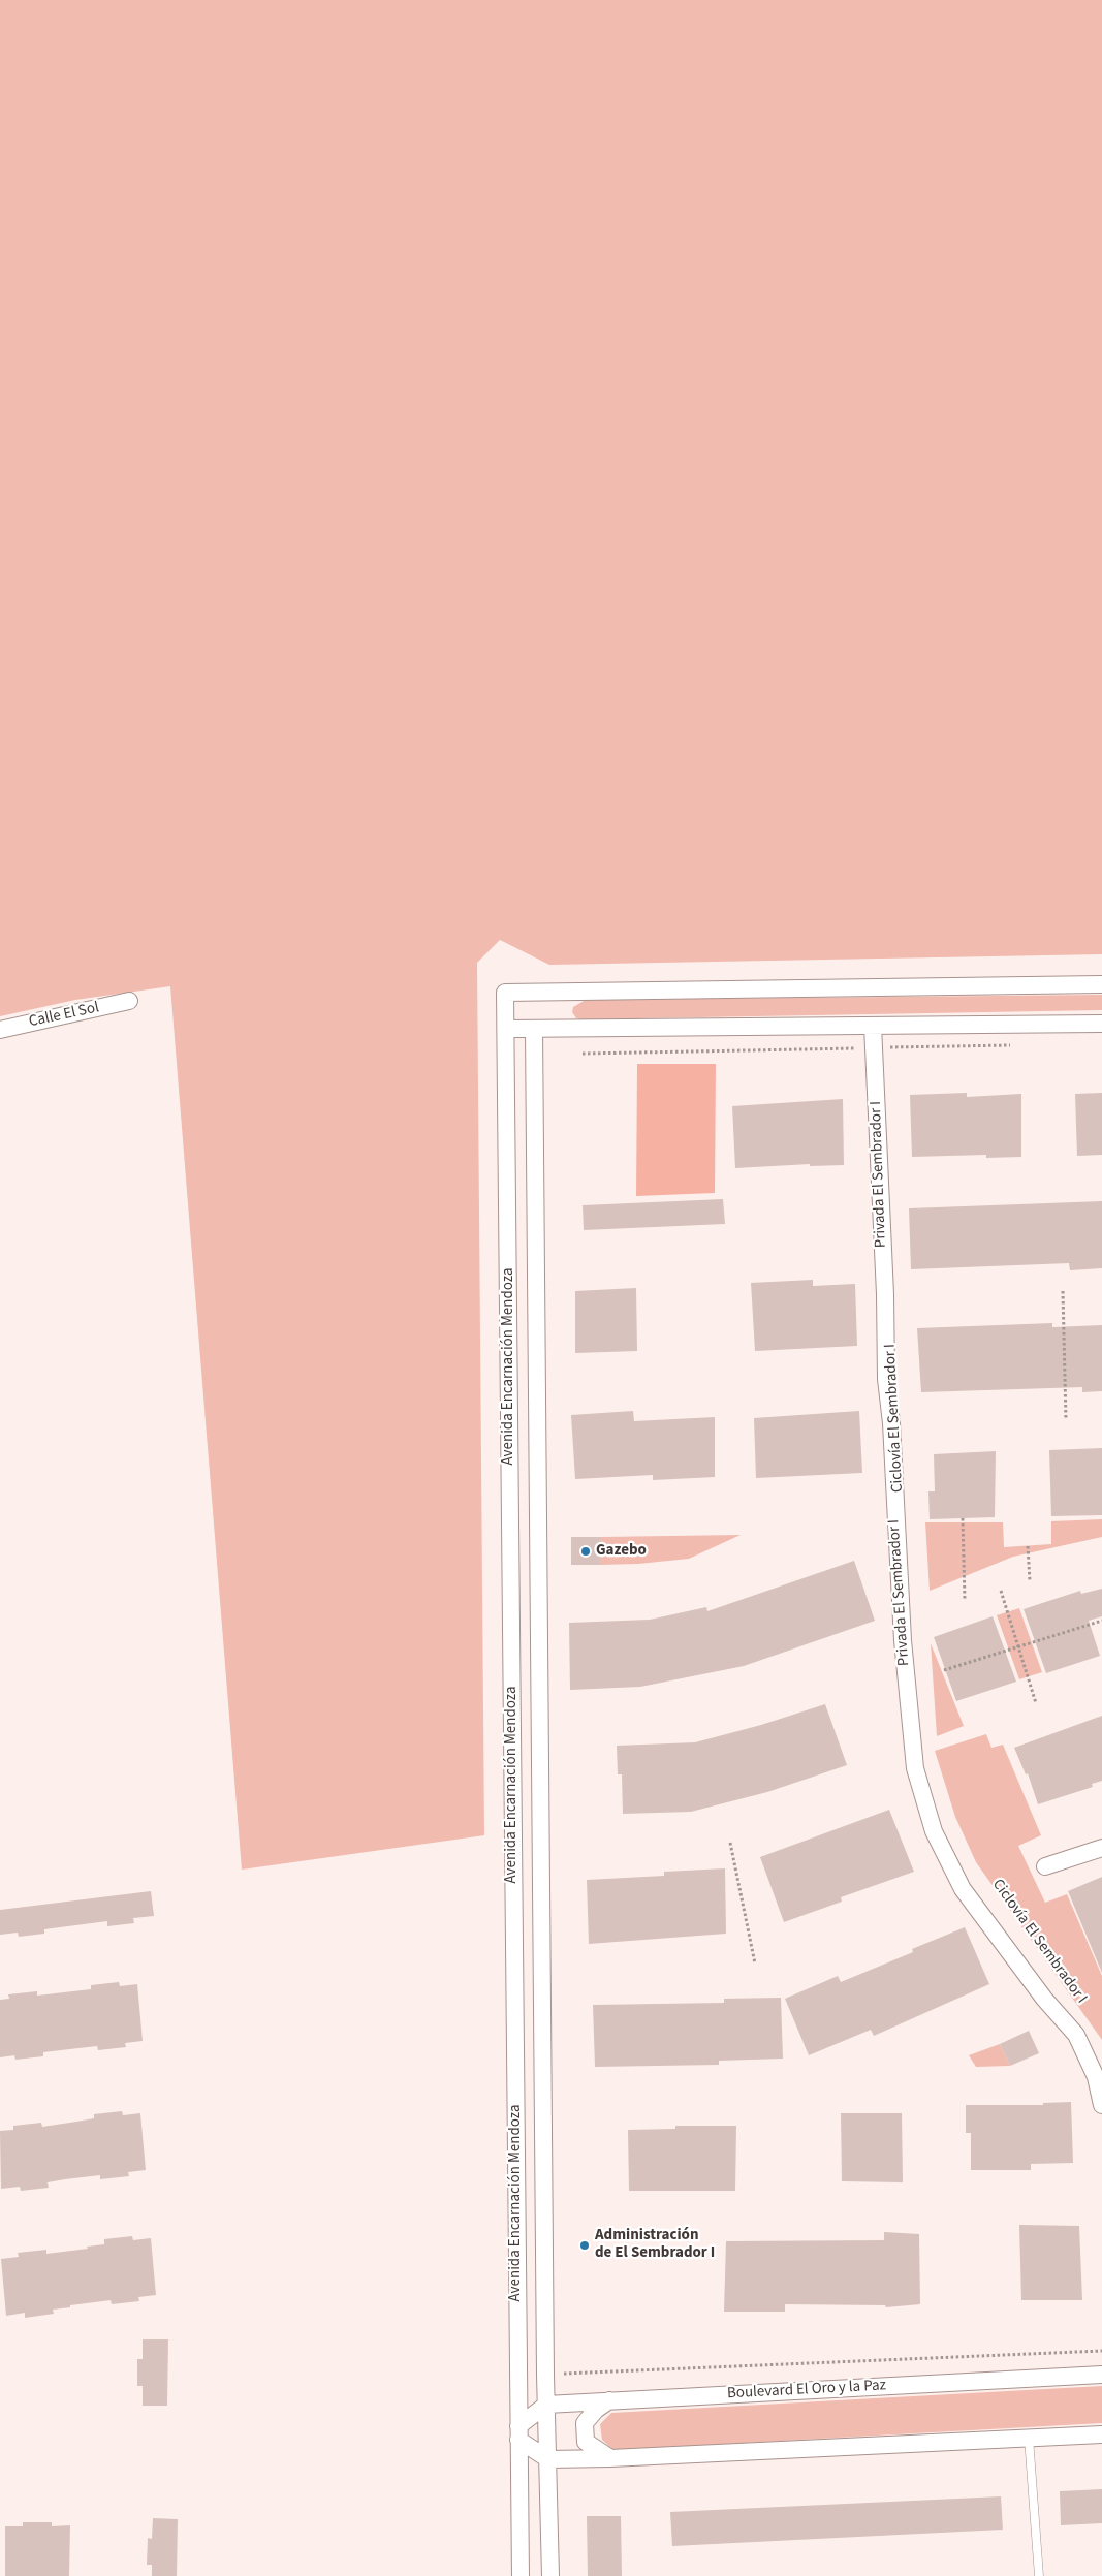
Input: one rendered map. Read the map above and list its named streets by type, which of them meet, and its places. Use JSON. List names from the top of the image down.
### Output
{
  "streets": {
    "street": [
      "Calle El Sol",
      "Privada El Sembrador I",
      "Avenida Encarnación Mendoza",
      "Boulevard El Oro y la Paz"
    ]
  },
  "crossings": [
    ["Avenida Encarnación Mendoza", "Boulevard El Oro y la Paz"]
  ],
  "places": ["Gazebo", "Administración de El Sembrador I"]
}
